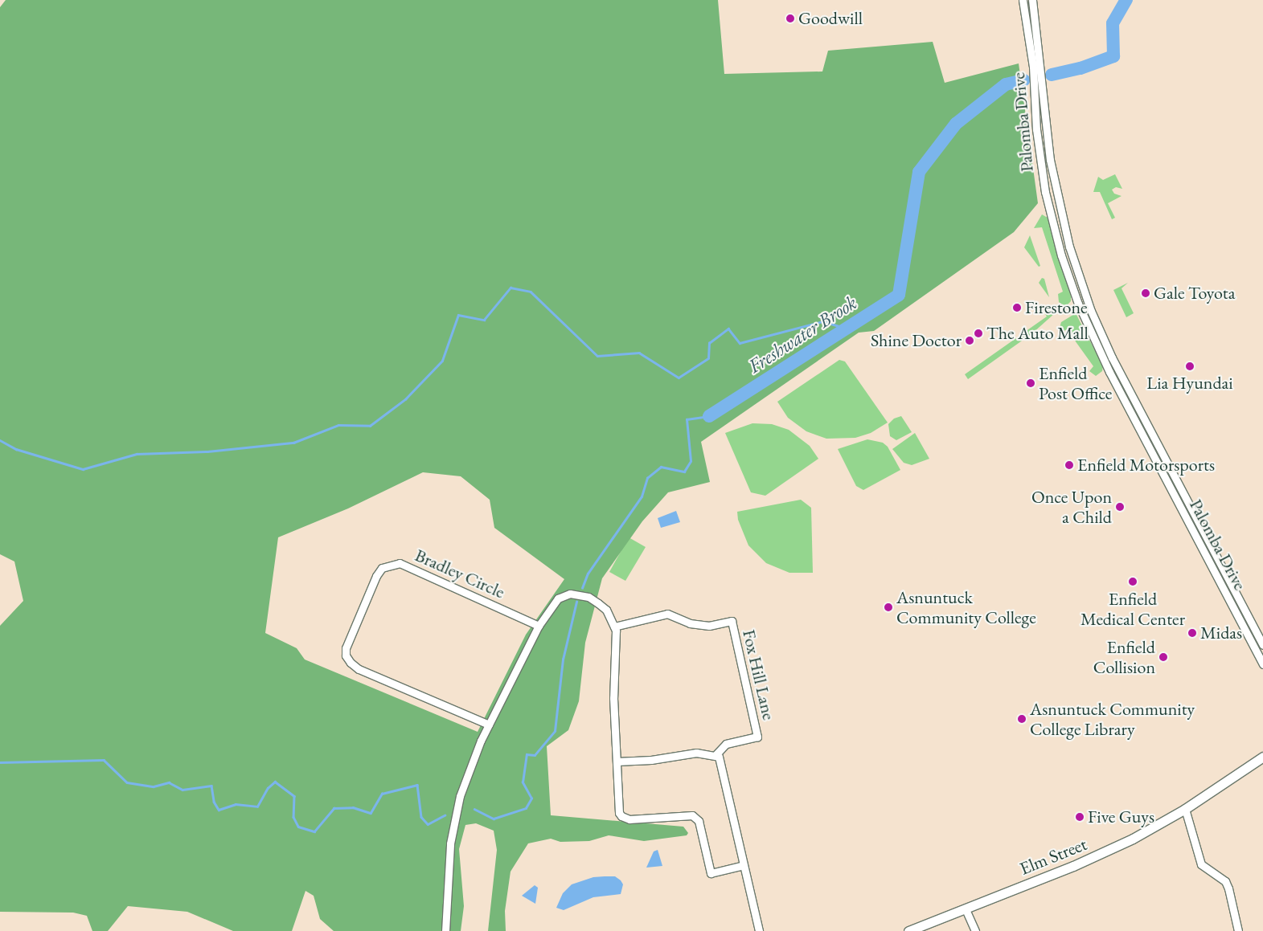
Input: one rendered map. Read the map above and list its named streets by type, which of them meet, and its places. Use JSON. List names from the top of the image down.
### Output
{
  "streets": {
    "main road": ["Elm Street"],
    "street": ["Palomba Drive", "Bradley Circle", "Fox Hill Lane"]
  },
  "water": ["Freshwater Brook"],
  "places": [
    "Goodwill",
    "Gale Toyota",
    "Firestone",
    "The Auto Mall",
    "Shine Doctor",
    "Lia Hyundai",
    "Enfield Post Office",
    "Enfield Motorsports",
    "Once Upon a Child",
    "Enfield Medical Center",
    "Asnuntuck Community College",
    "Midas",
    "Enfield Collision",
    "Asnuntuck Community College Library",
    "Five Guys"
  ]
}
